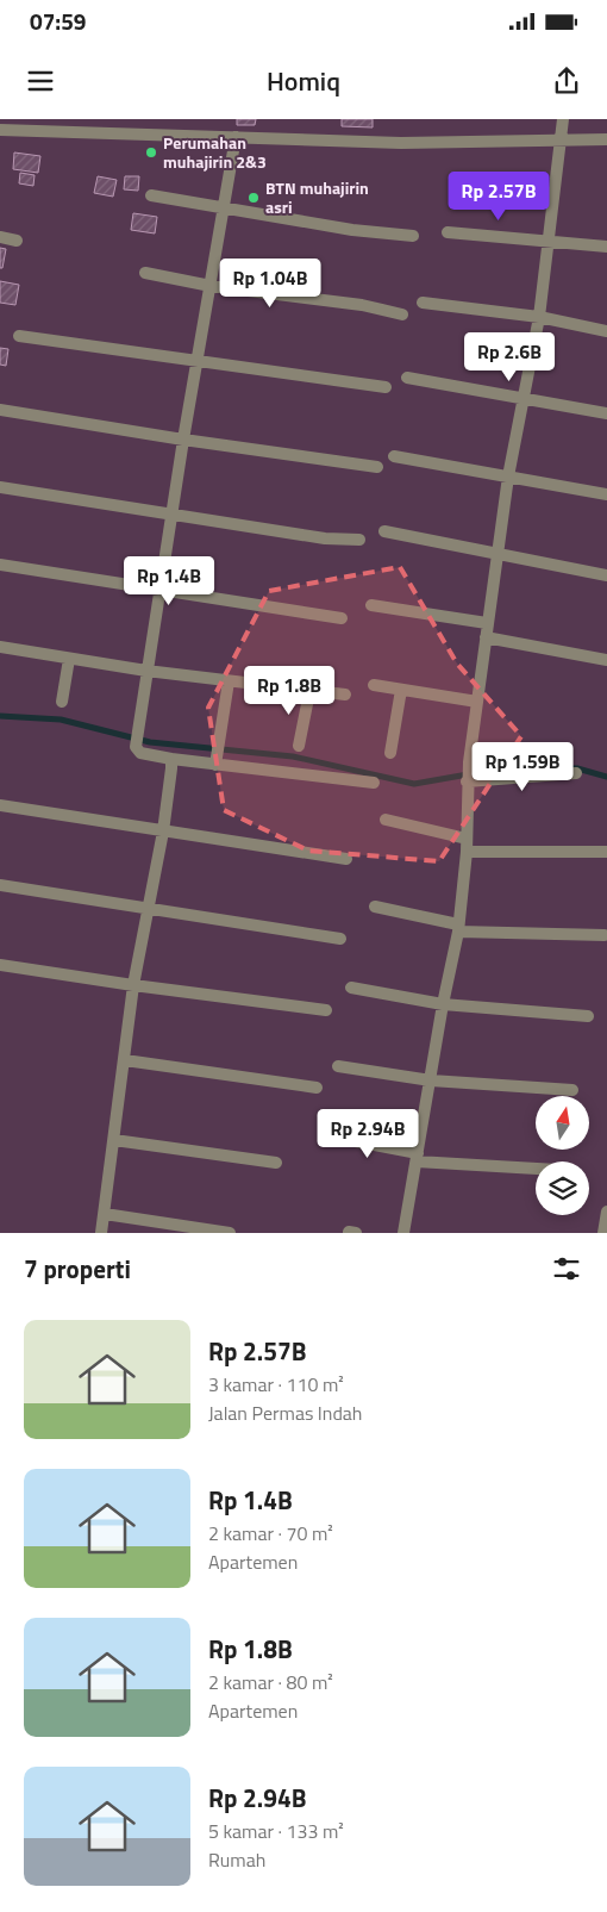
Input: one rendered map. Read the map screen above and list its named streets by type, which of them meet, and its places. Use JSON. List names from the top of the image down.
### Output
{
  "places": ["Perumahan muhajirin 2&3", "BTN muhajirin asri"],
  "north": "top",
  "page": {
    "status": "07:59",
    "header": "Homiq",
    "price": [
      "Rp 2.57B",
      "Rp 1.04B",
      "Rp 2.6B",
      "Rp 1.4B",
      "Rp 1.8B",
      "Rp 1.59B",
      "Rp 2.94B"
    ],
    "heading": "7 properti",
    "list": [
      {
        "name": "Rp 2.57B",
        "note": "3 kamar · 110 m² · Jalan Permas Indah"
      },
      {
        "name": "Rp 1.4B",
        "note": "2 kamar · 70 m² · Apartemen"
      },
      {
        "name": "Rp 1.8B",
        "note": "2 kamar · 80 m² · Apartemen"
      },
      {
        "name": "Rp 2.94B",
        "note": "5 kamar · 133 m² · Rumah"
      }
    ]
  }
}
